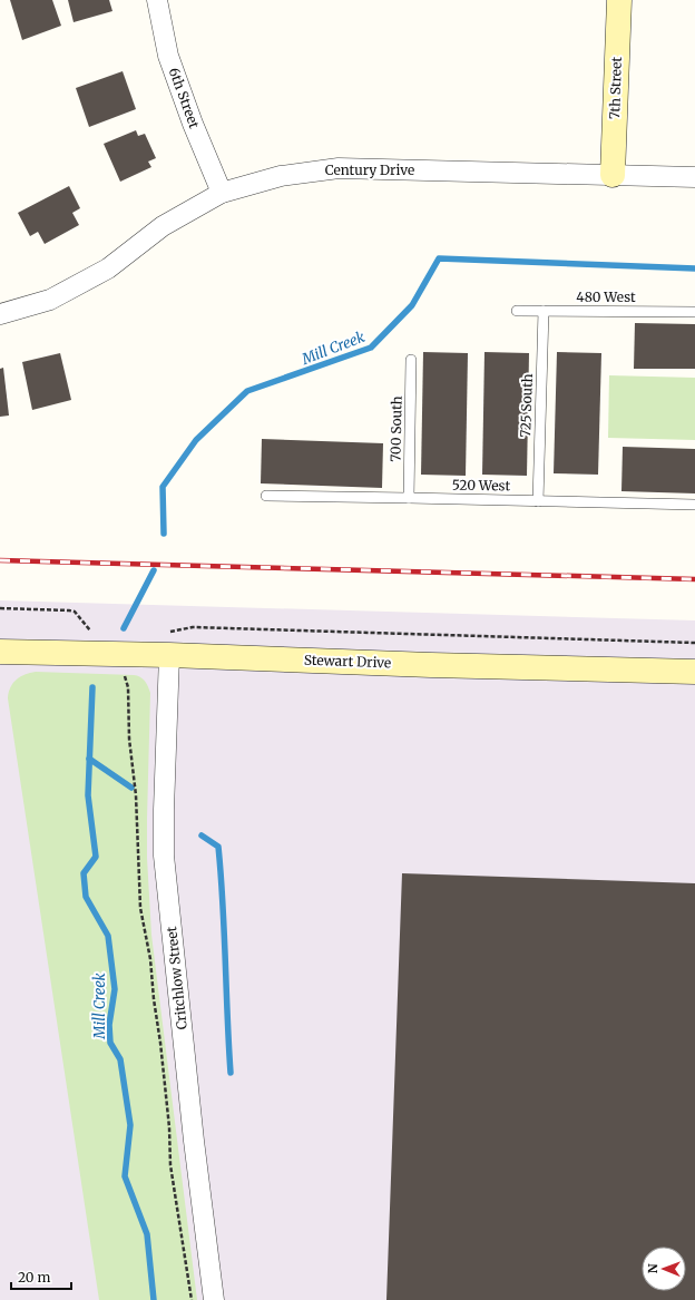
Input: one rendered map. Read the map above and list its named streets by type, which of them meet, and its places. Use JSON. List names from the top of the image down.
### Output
{
  "streets": {
    "street": [
      "7th Street",
      "6th Street",
      "Century Drive",
      "Stewart Drive",
      "Critchlow Street"
    ],
    "lane": [
      "480 West",
      "725 South",
      "700 South",
      "520 West"
    ]
  },
  "crossings": [
    ["7th Street", "Century Drive"],
    ["6th Street", "Century Drive"],
    ["480 West", "725 South"],
    ["725 South", "520 West"],
    ["700 South", "520 West"],
    ["Stewart Drive", "Critchlow Street"]
  ],
  "water": ["Mill Creek"],
  "scale_bar": "20 m",
  "north": "left"
}
